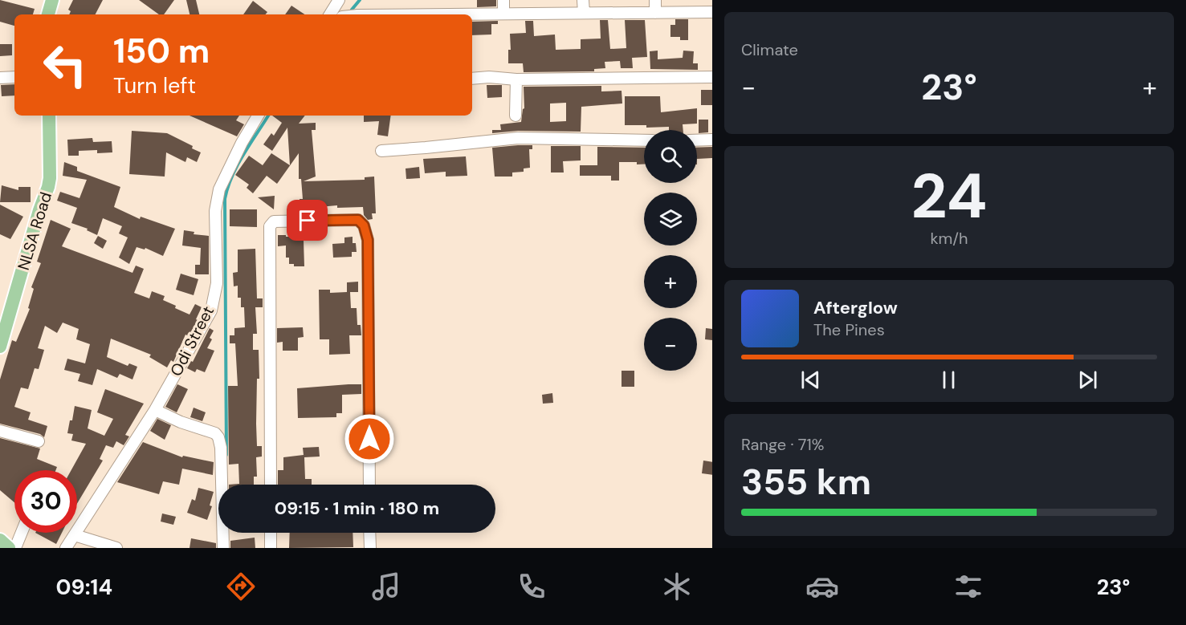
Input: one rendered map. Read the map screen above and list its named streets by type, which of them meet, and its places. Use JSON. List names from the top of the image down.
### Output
{
  "streets": {
    "main road": ["NLSA Road"],
    "street": ["Odi Street"]
  },
  "page": {
    "tile": [
      "Climate",
      ["24", "km/h"],
      ["Range · 71%", "355 km"]
    ],
    "turn": ["150 m", "Turn left"],
    "heat": ["−", "23°", "+"],
    "map_buttons": ["+", "−"],
    "song": ["Afterglow", "The Pines"],
    "limit": "30",
    "trip": "09:15 · 1 min · 180 m",
    "tabs": ["09:14", "23°"]
  }
}
